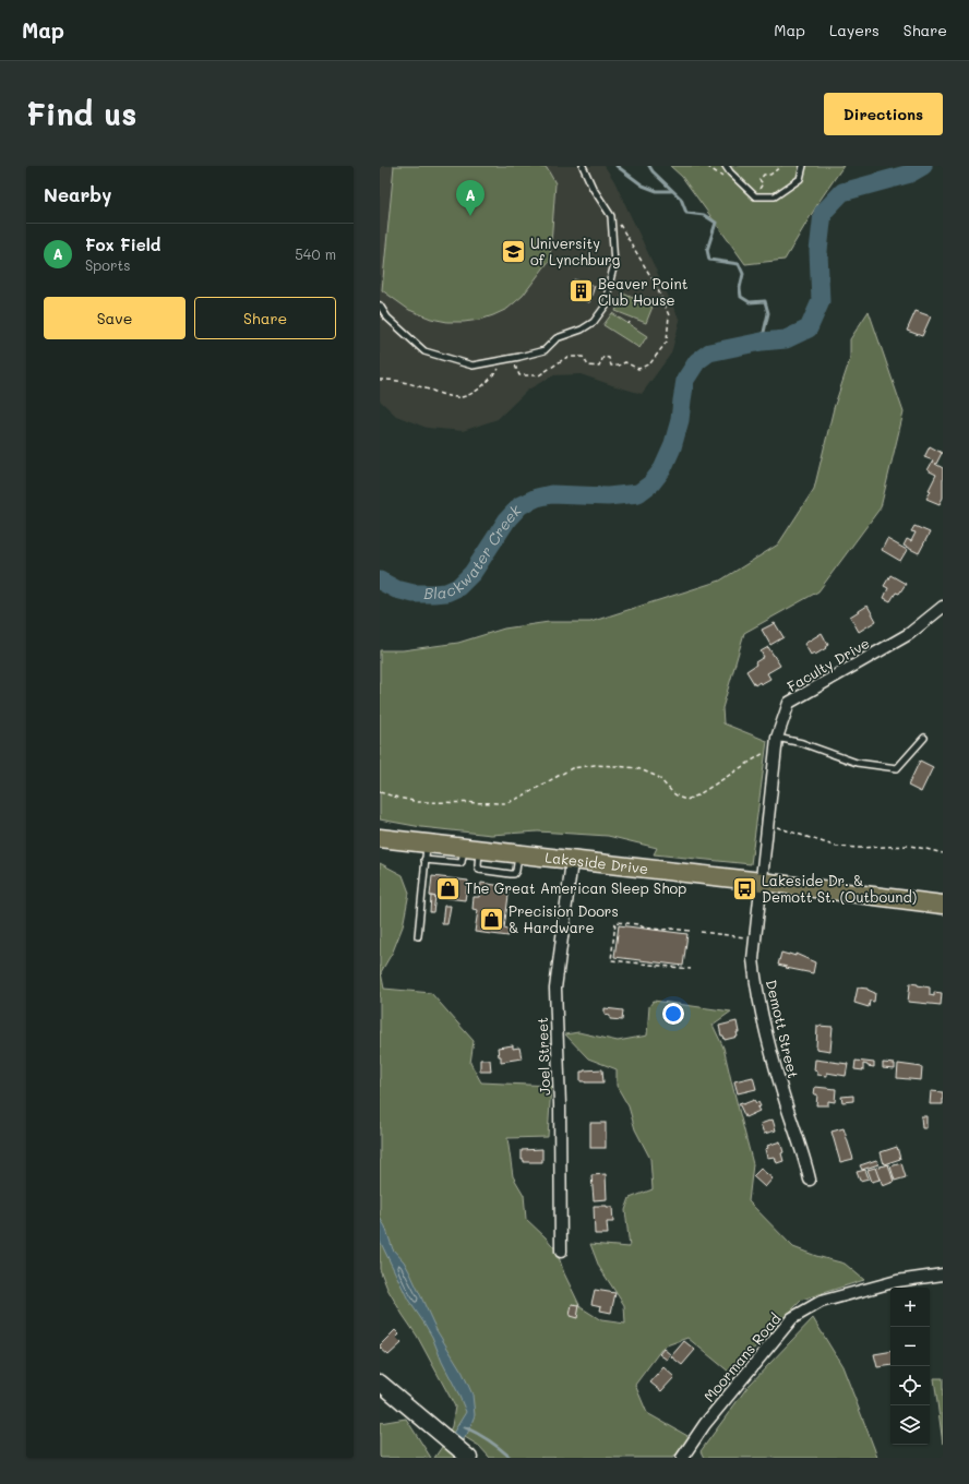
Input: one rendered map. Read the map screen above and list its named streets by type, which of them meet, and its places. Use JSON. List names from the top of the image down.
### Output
{
  "streets": {
    "main road": ["Lakeside Drive"],
    "street": [
      "Faculty Drive",
      "Demott Street",
      "Joel Street",
      "Moormans Road"
    ]
  },
  "crossings": [
    ["Faculty Drive", "Lakeside Drive"],
    ["Faculty Drive", "Demott Street"],
    ["Lakeside Drive", "Demott Street"],
    ["Lakeside Drive", "Joel Street"]
  ],
  "water": ["Blackwater Creek"],
  "places": {
    "school or university": ["University of Lynchburg"],
    "building": ["Beaver Point Club House"],
    "shop": ["The Great American Sleep Shop", "Precision Doors & Hardware"],
    "bus stop": ["Lakeside Dr. & Demott St. (Outbound)"]
  },
  "page": {
    "header": "Map",
    "nav": ["Map", "Layers", "Share"],
    "buttons": [
      "Directions",
      ["Save", "Share"]
    ],
    "title": "Find us",
    "heading": "Nearby",
    "pins": "A",
    "list": [
      {
        "mark": "A",
        "name": "Fox Field",
        "note": "Sports",
        "value": "540 m"
      }
    ],
    "map_buttons": ["+", "−"]
  }
}
